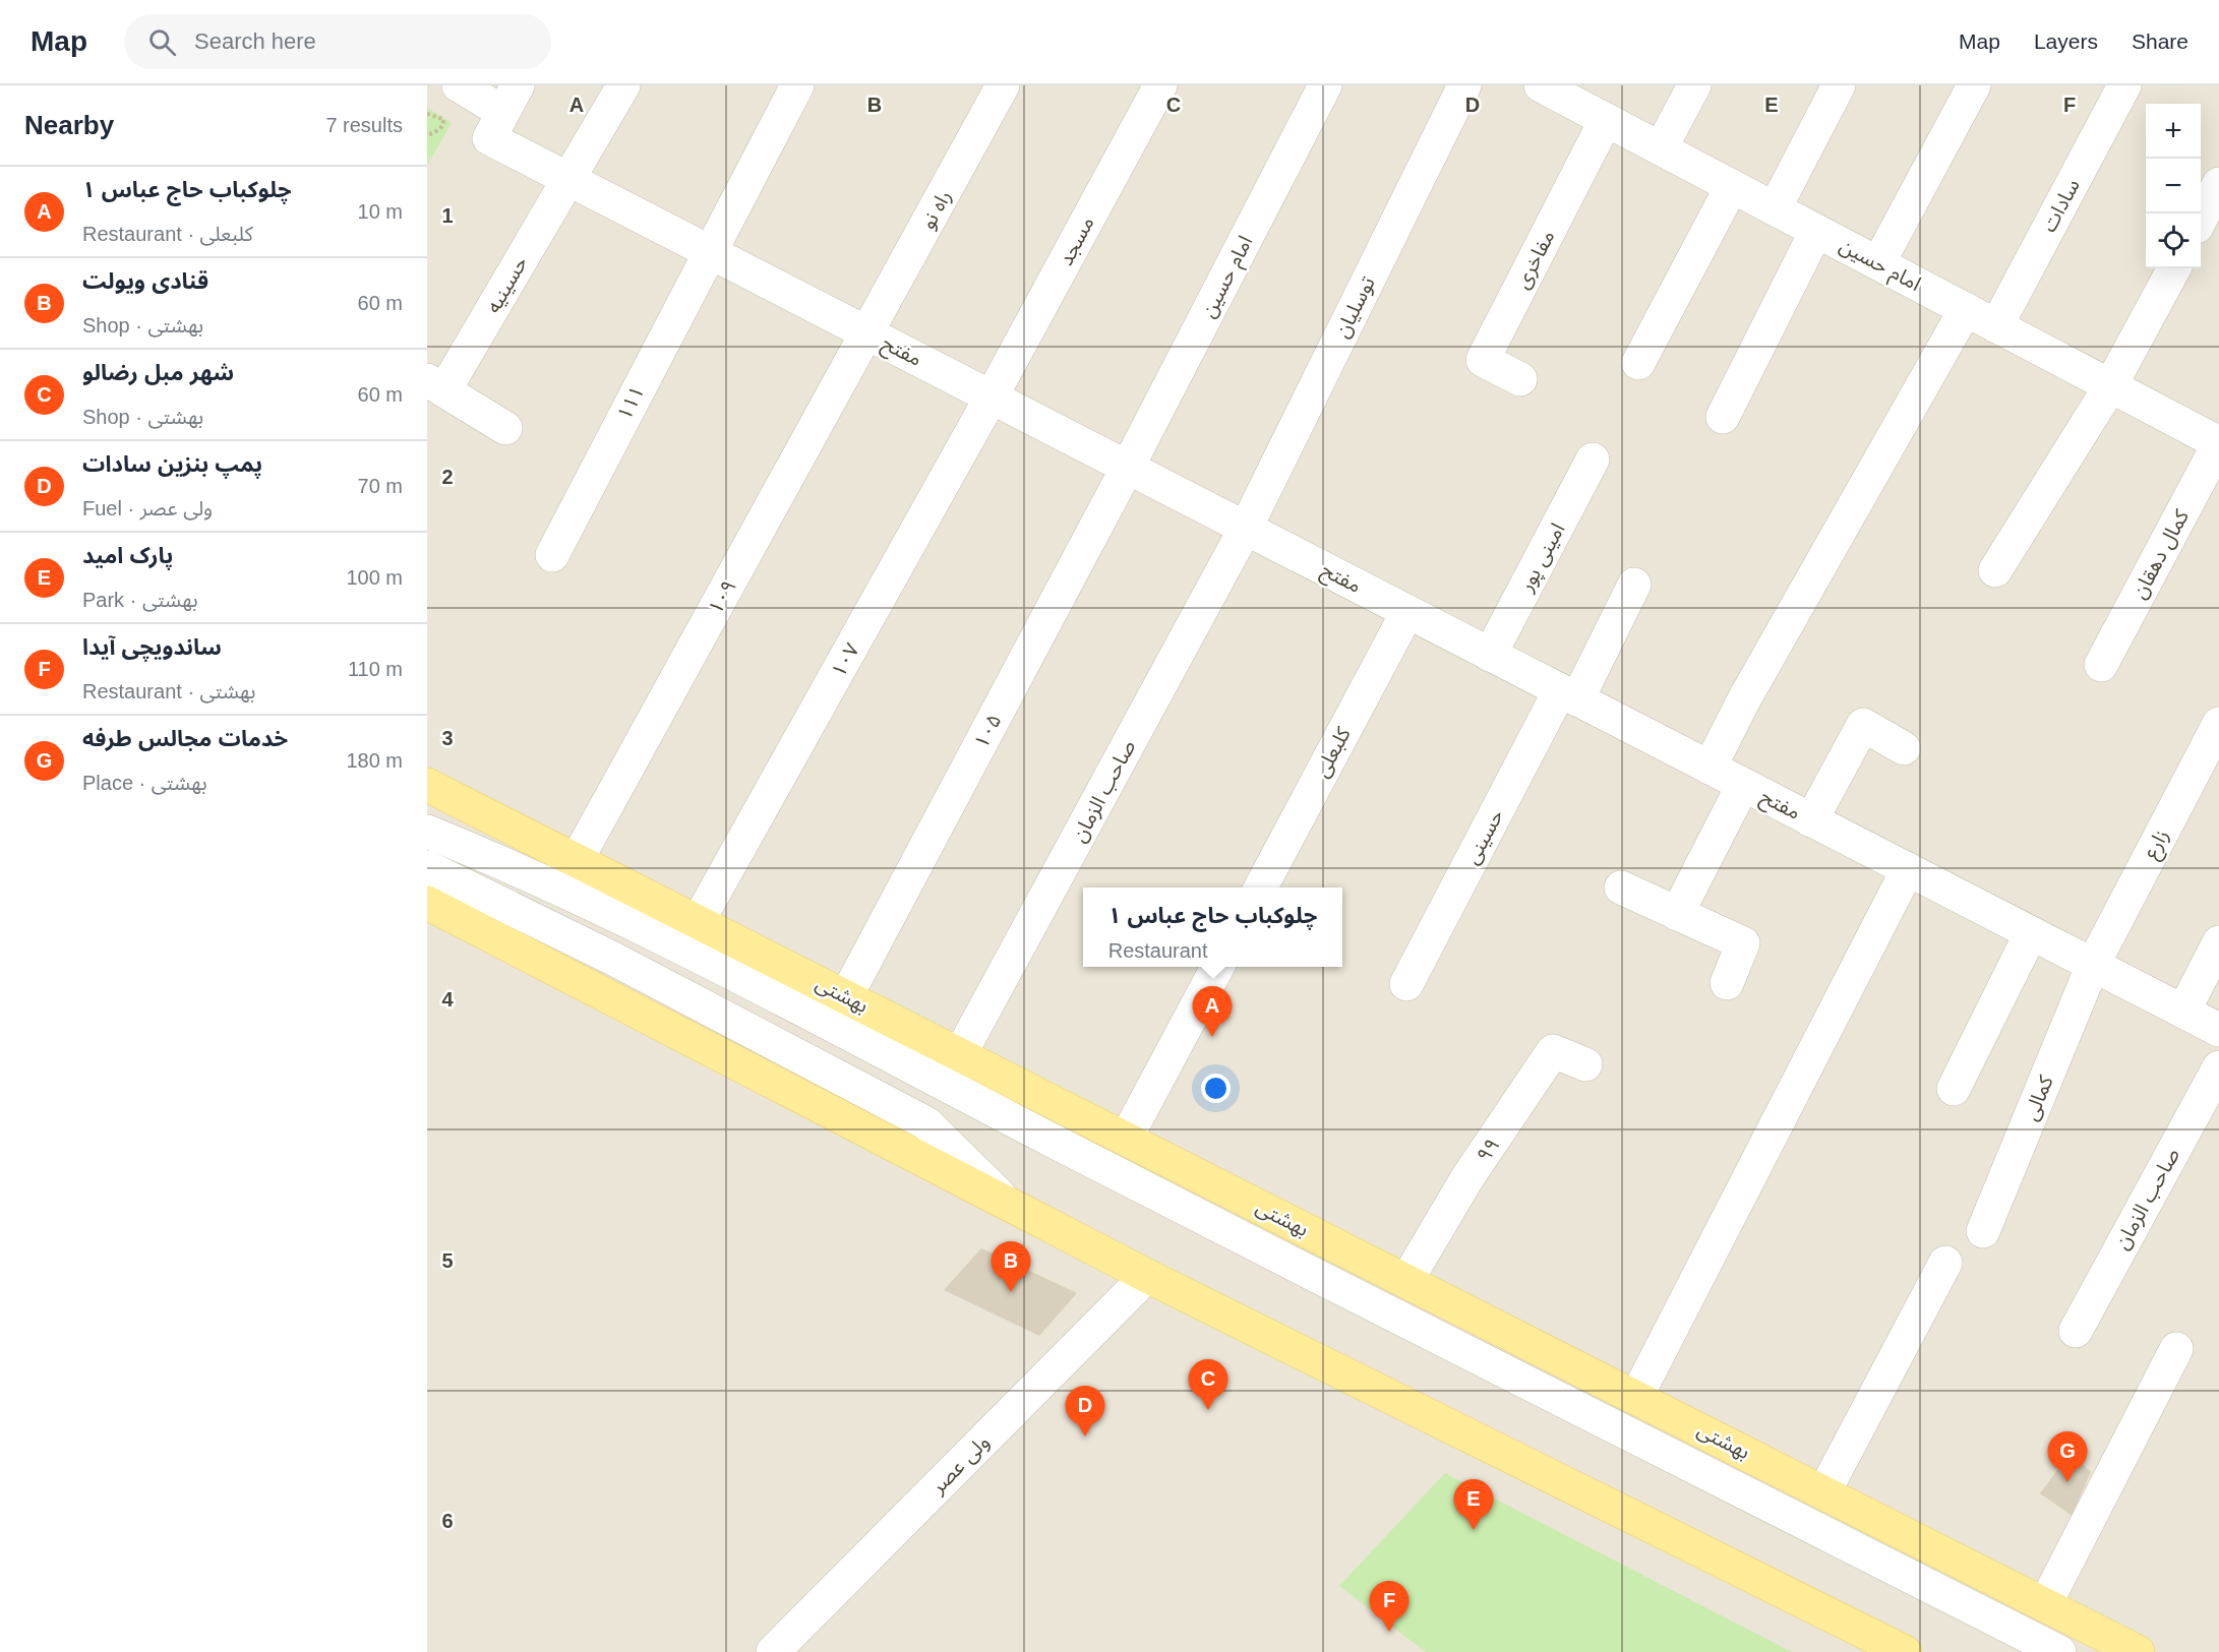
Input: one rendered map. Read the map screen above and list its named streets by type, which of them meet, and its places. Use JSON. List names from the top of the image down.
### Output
{
  "streets": {
    "main road": ["بهشتی"],
    "street": [
      "سادات",
      "راه نو",
      "مسجد",
      "مفاخری",
      "امام حسین",
      "حسینیه",
      "توسلیان",
      "مفتح",
      "۱۱۱",
      "کمال دهقان",
      "امینی پور",
      "۱۰۹",
      "۱۰۷",
      "۱۰۵",
      "کلبعلی",
      "صاحب الزمان",
      "حسینی",
      "زارع",
      "کمالی",
      "۹۹",
      "ولی عصر"
    ]
  },
  "crossings": [
    ["سادات", "امام حسین"],
    ["راه نو", "مفتح"],
    ["راه نو", "۱۰۹"],
    ["مسجد", "مفتح"],
    ["مسجد", "۱۰۷"],
    ["مفاخری", "امام حسین"],
    ["امام حسین", "مفتح"],
    ["امام حسین", "کمال دهقان"],
    ["امام حسین", "۱۰۵"],
    ["حسینیه", "مفتح"],
    ["توسلیان", "مفتح"],
    ["توسلیان", "صاحب الزمان"],
    ["مفتح", "۱۱۱"],
    ["مفتح", "امینی پور"],
    ["مفتح", "۱۰۹"],
    ["مفتح", "۱۰۷"],
    ["مفتح", "۱۰۵"],
    ["مفتح", "کلبعلی"],
    ["مفتح", "صاحب الزمان"],
    ["مفتح", "حسینی"],
    ["مفتح", "زارع"],
    ["مفتح", "کمالی"],
    ["۱۰۹", "بهشتی"],
    ["۱۰۷", "بهشتی"],
    ["۱۰۵", "بهشتی"],
    ["صاحب الزمان", "بهشتی"],
    ["زارع", "کمالی"],
    ["بهشتی", "۹۹"]
  ],
  "page": {
    "header": "Map",
    "search": "Search here",
    "nav": ["Map", "Layers", "Share"],
    "heading": ["Nearby", "7 results"],
    "map_buttons": ["+", "−"],
    "list": [
      {
        "mark": "A",
        "name": "چلوکباب حاج عباس ۱",
        "note": "Restaurant · کلبعلی",
        "value": "10 m"
      },
      {
        "mark": "B",
        "name": "قنادی ویولت",
        "note": "Shop · بهشتی",
        "value": "60 m"
      },
      {
        "mark": "C",
        "name": "شهر مبل رضالو",
        "note": "Shop · بهشتی",
        "value": "60 m"
      },
      {
        "mark": "D",
        "name": "پمپ بنزین سادات",
        "note": "Fuel · ولی عصر",
        "value": "70 m"
      },
      {
        "mark": "E",
        "name": "پارک امید",
        "note": "Park · بهشتی",
        "value": "100 m"
      },
      {
        "mark": "F",
        "name": "ساندویچی آیدا",
        "note": "Restaurant · بهشتی",
        "value": "110 m"
      },
      {
        "mark": "G",
        "name": "خدمات مجالس طرفه",
        "note": "Place · بهشتی",
        "value": "180 m"
      }
    ],
    "popup": ["چلوکباب حاج عباس ۱", "Restaurant"],
    "pins": [
      "A",
      "B",
      "C",
      "D",
      "G",
      "E",
      "F"
    ]
  },
  "grid": {
    "columns": [
      "A",
      "B",
      "C",
      "D",
      "E",
      "F"
    ],
    "rows": [
      "1",
      "2",
      "3",
      "4",
      "5",
      "6"
    ]
  }
}
